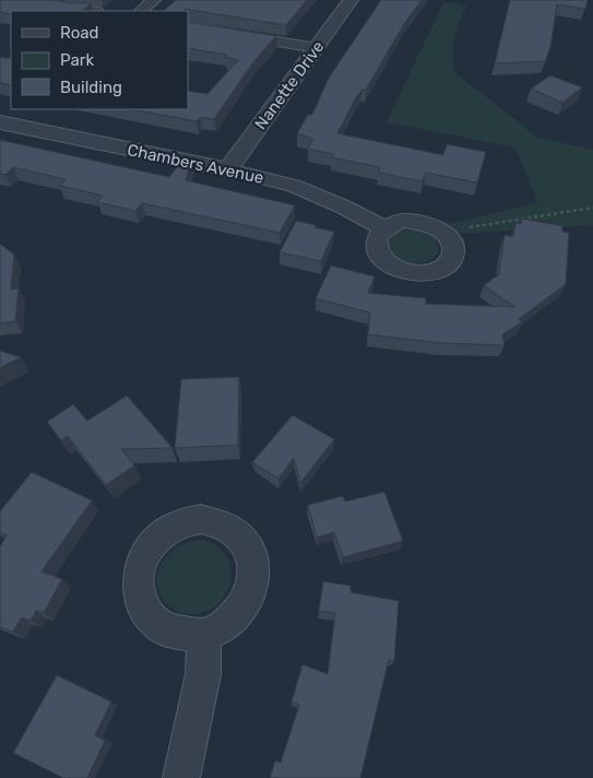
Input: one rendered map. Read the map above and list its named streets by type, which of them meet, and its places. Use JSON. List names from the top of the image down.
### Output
{
  "streets": {
    "street": ["Nanette Drive", "Chambers Avenue"]
  },
  "crossings": [
    ["Nanette Drive", "Chambers Avenue"]
  ],
  "legend": ["Road", "Park", "Building"]
}
